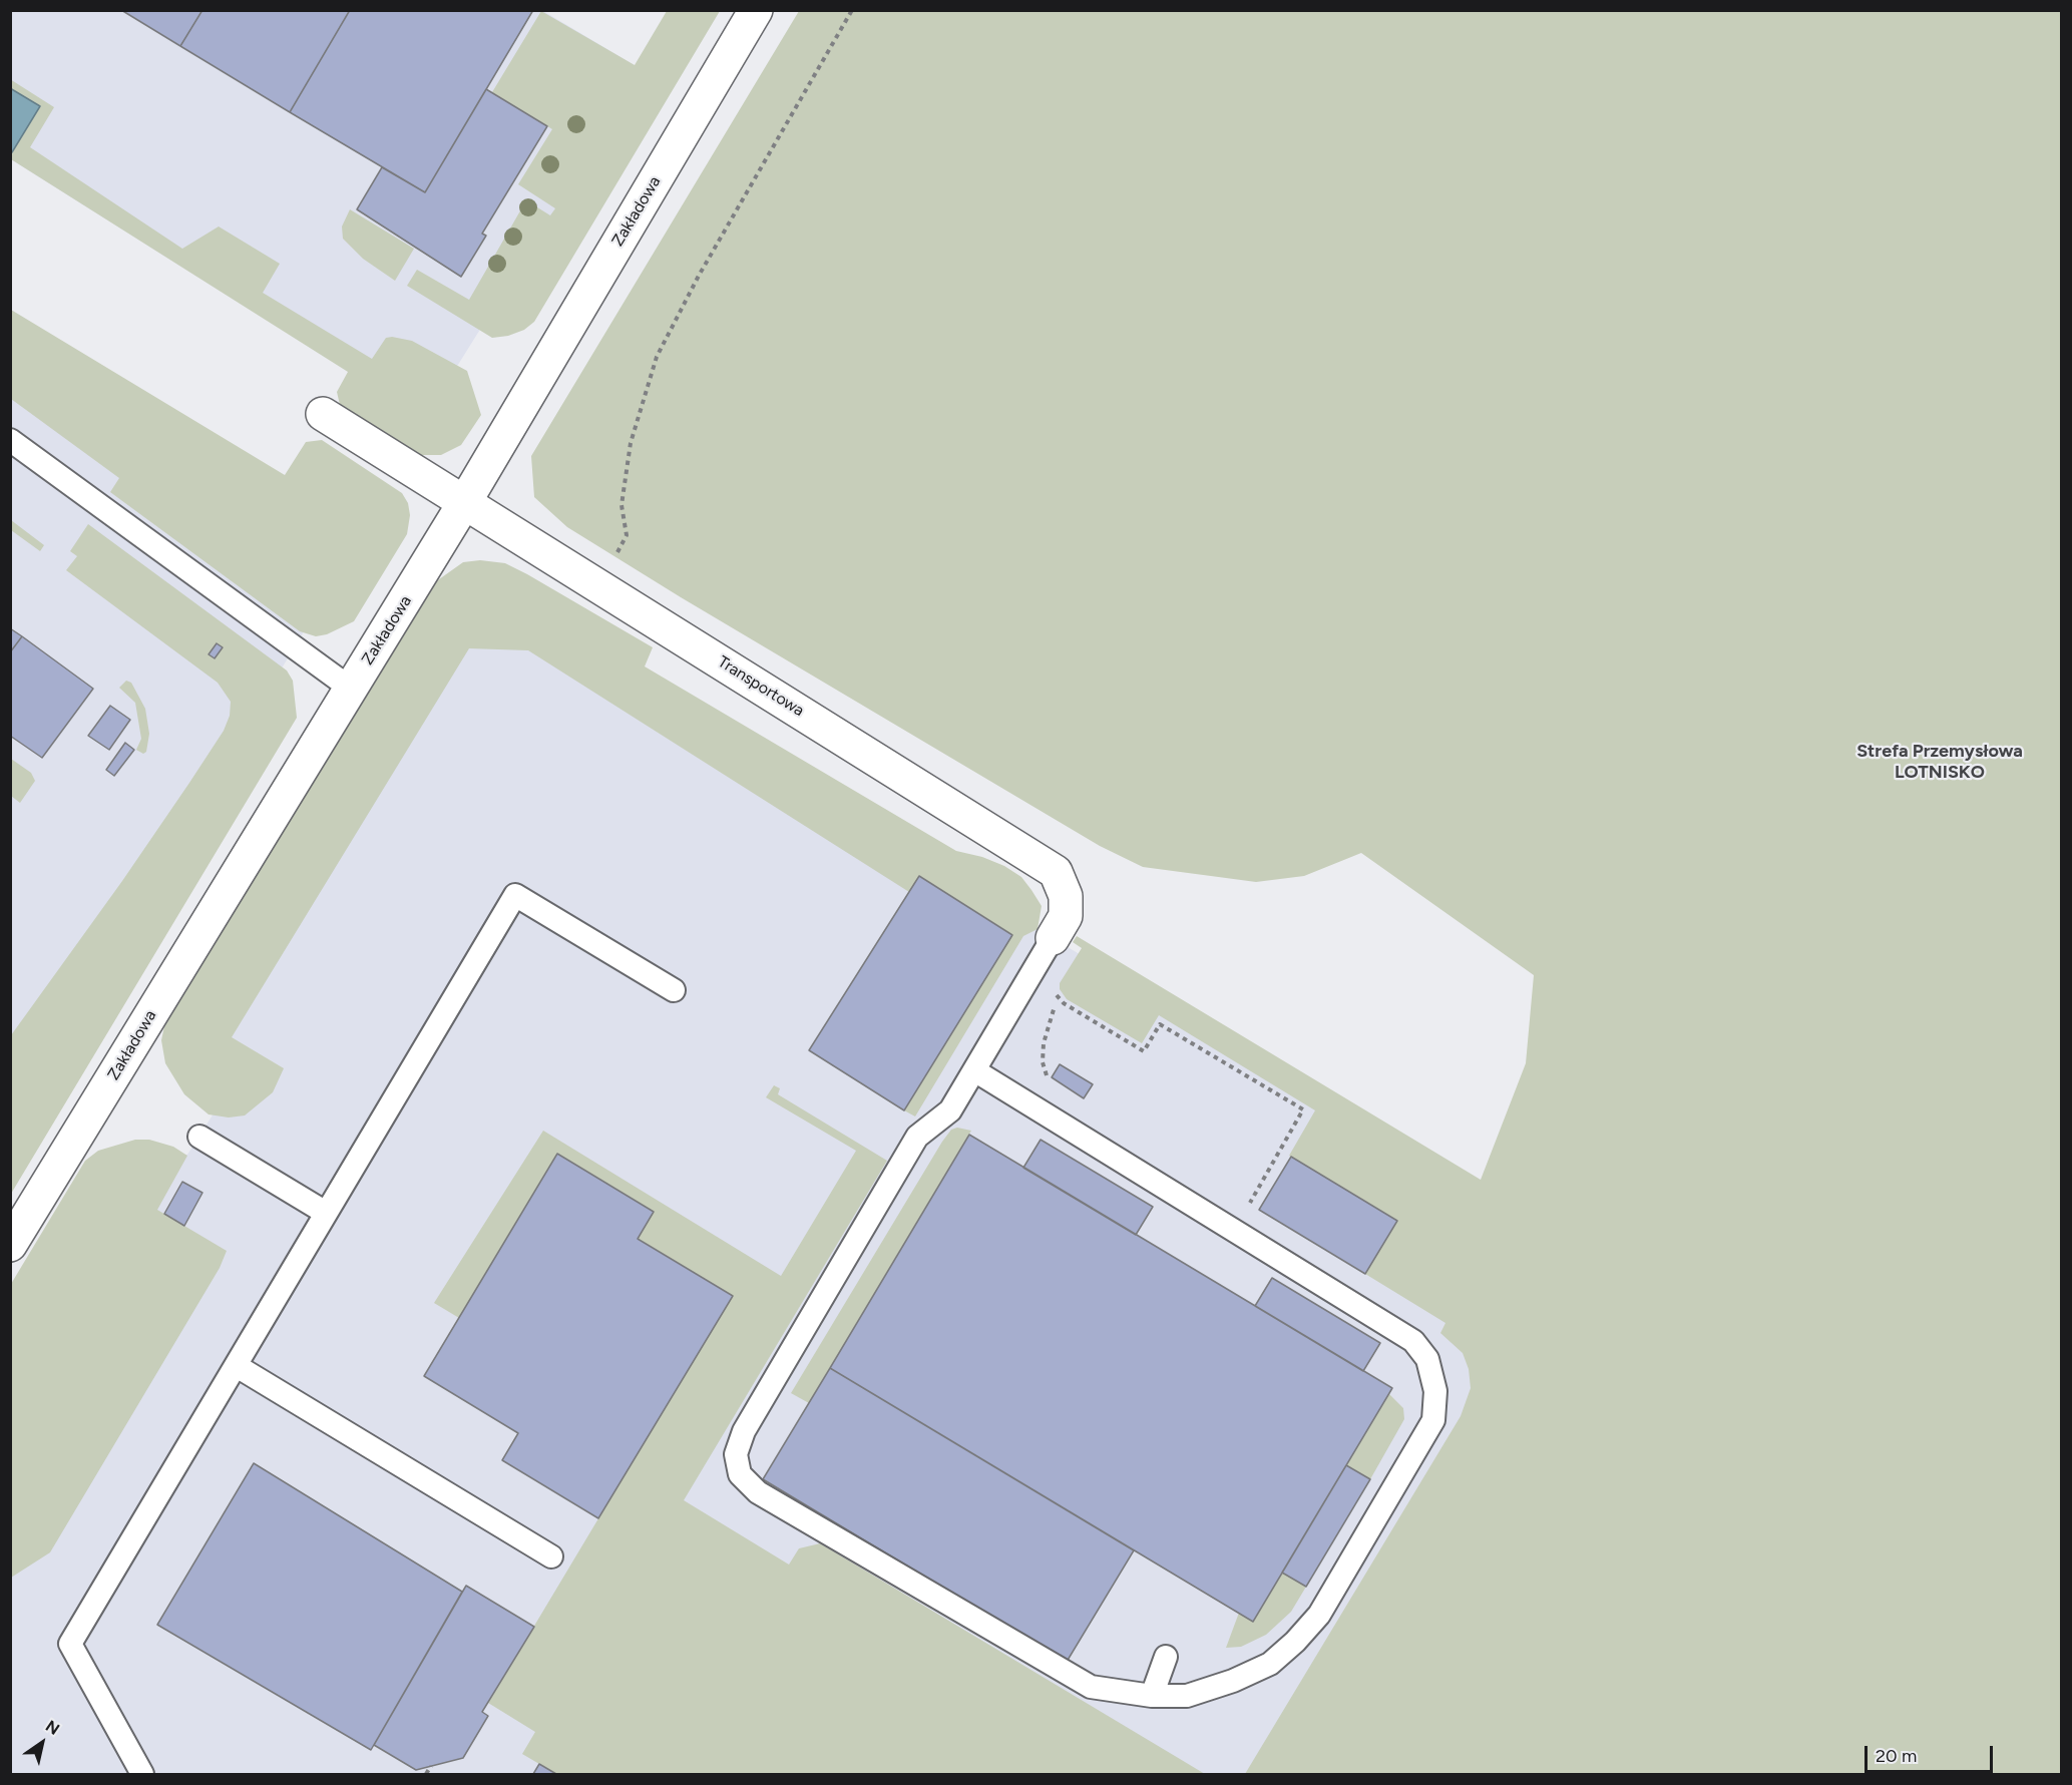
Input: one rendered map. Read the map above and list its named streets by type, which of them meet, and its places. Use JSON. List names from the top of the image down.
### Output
{
  "streets": {
    "street": ["Zakładowa", "Transportowa"]
  },
  "crossings": [
    ["Zakładowa", "Transportowa"]
  ],
  "districts": ["Strefa Przemysłowa LOTNISKO"],
  "scale_bar": "20 m",
  "north": "top right"
}
